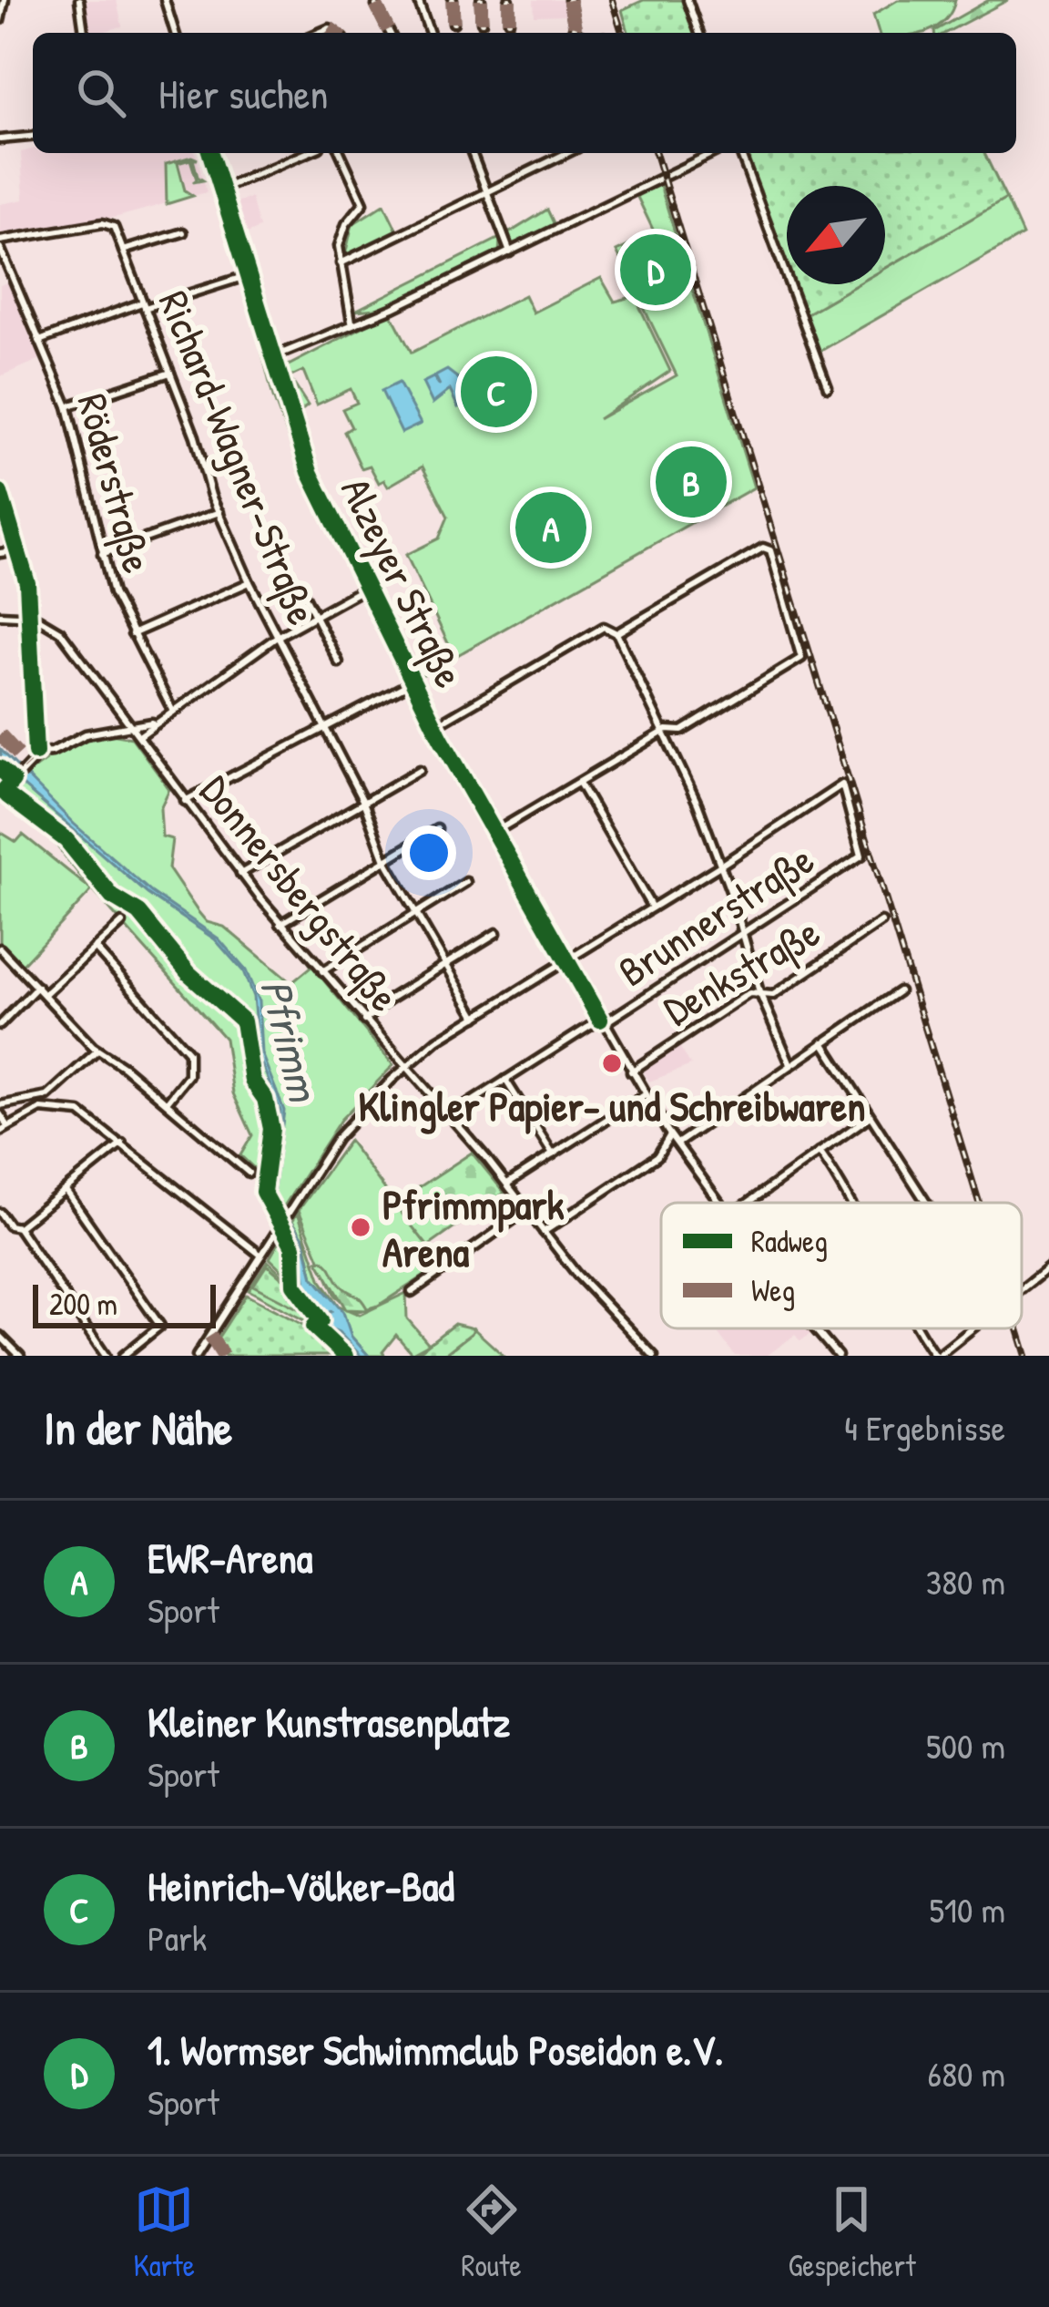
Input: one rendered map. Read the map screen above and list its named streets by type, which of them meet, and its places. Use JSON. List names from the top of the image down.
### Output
{
  "streets": {
    "street": [
      "Richard-Wagner-Straße",
      "Röderstraße",
      "Alzeyer Straße",
      "Donnersbergstraße",
      "Brunnerstraße",
      "Denkstraße"
    ]
  },
  "crossings": [
    ["Richard-Wagner-Straße", "Röderstraße"],
    ["Alzeyer Straße", "Brunnerstraße"],
    ["Alzeyer Straße", "Denkstraße"],
    ["Donnersbergstraße", "Brunnerstraße"]
  ],
  "water": ["Pfrimm"],
  "places": ["Klingler Papier- und Schreibwaren", "Pfrimmpark Arena"],
  "legend": ["Radweg", "Weg"],
  "scale_bar": "200 m",
  "north": "bottom left",
  "page": {
    "search": "Hier suchen",
    "pins": [
      "D",
      "C",
      "B",
      "A"
    ],
    "scale": "200 m",
    "heading": ["In der Nähe", "4 Ergebnisse"],
    "list": [
      {
        "mark": "A",
        "name": "EWR-Arena",
        "note": "Sport",
        "value": "380 m"
      },
      {
        "mark": "B",
        "name": "Kleiner Kunstrasenplatz",
        "note": "Sport",
        "value": "500 m"
      },
      {
        "mark": "C",
        "name": "Heinrich-Völker-Bad",
        "note": "Park",
        "value": "510 m"
      },
      {
        "mark": "D",
        "name": "1. Wormser Schwimmclub Poseidon e.V.",
        "note": "Sport",
        "value": "680 m"
      }
    ],
    "nav": ["Karte", "Route", "Gespeichert"]
  }
}
